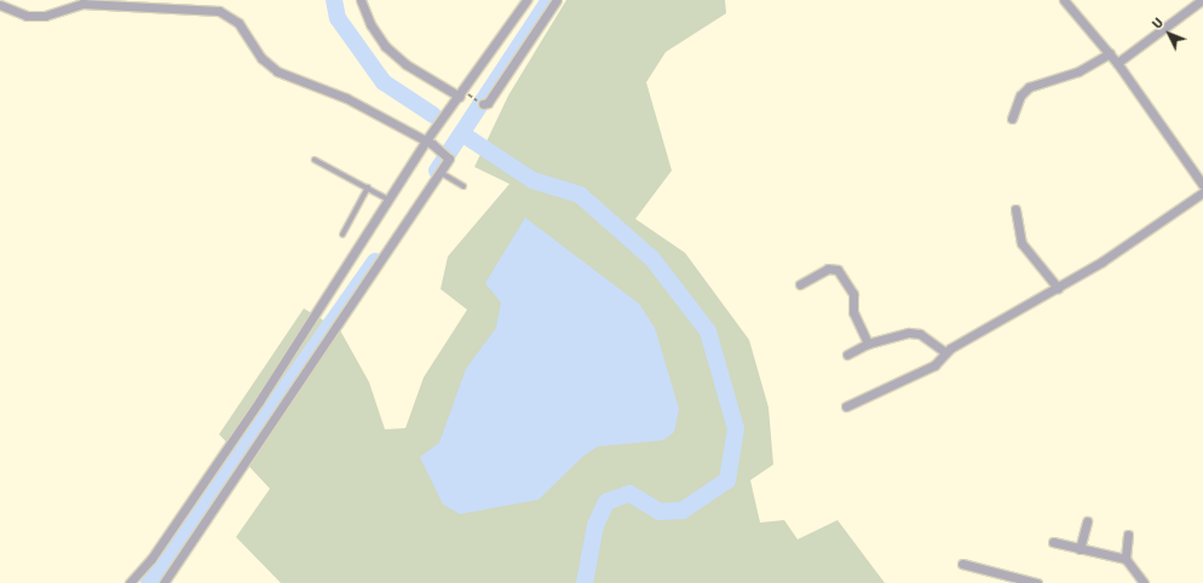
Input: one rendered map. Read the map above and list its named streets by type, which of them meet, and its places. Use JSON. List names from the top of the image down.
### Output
{
  "north": "top left"
}
